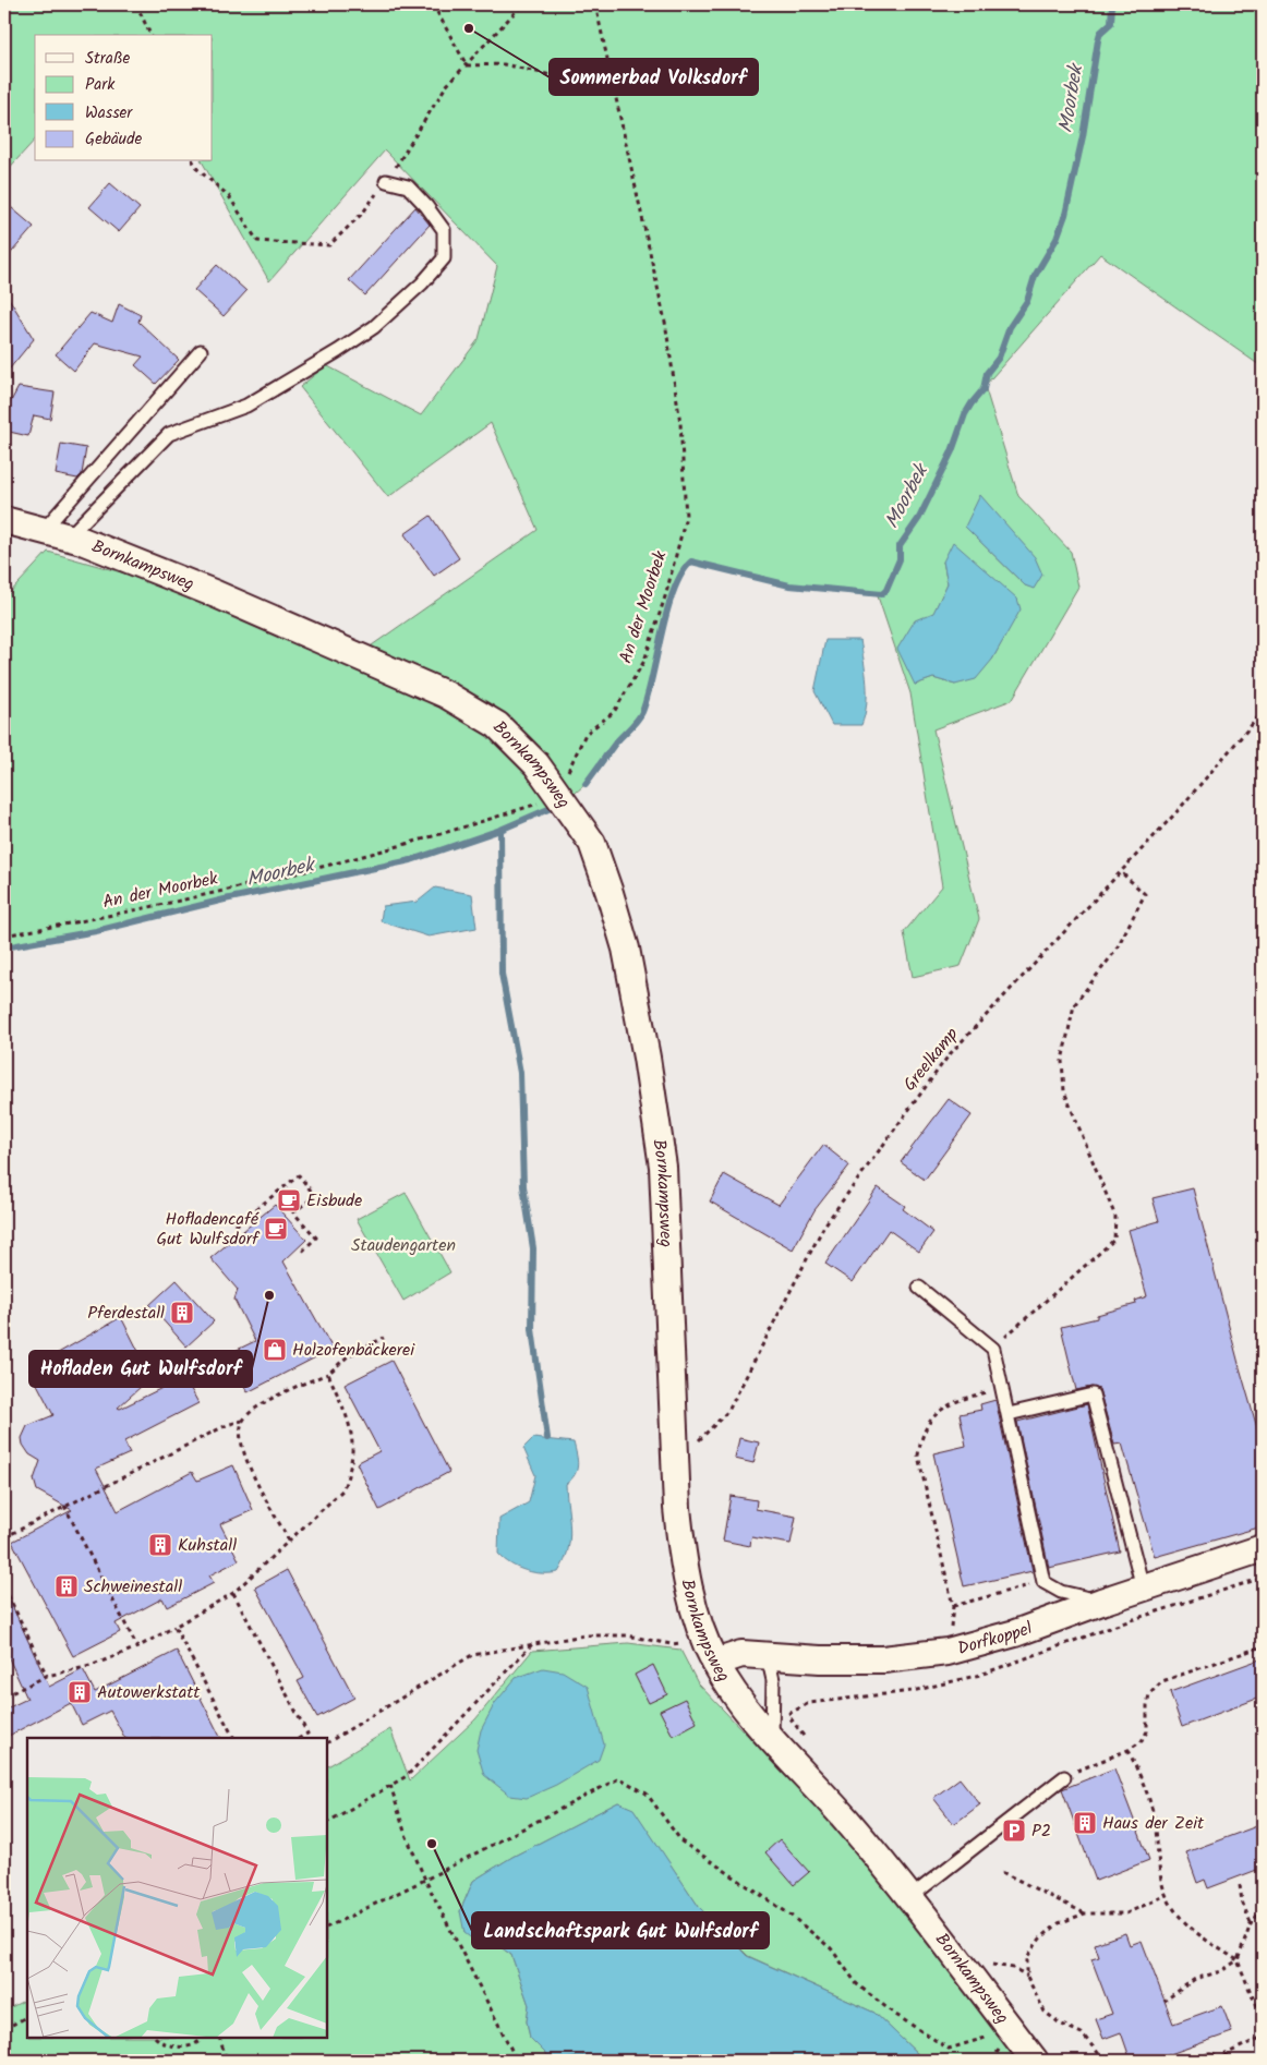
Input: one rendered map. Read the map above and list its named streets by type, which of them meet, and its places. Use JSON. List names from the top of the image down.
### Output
{
  "streets": {
    "street": ["Bornkampsweg", "Dorfkoppel"],
    "path": ["An der Moorbek", "Greelkamp"]
  },
  "crossings": [
    ["Bornkampsweg", "An der Moorbek"],
    ["Bornkampsweg", "Greelkamp"],
    ["Bornkampsweg", "Dorfkoppel"]
  ],
  "water": ["Moorbek"],
  "parks": ["Staudengarten"],
  "places": {
    "other": ["Sommerbad Volksdorf", "Hofladen Gut Wulfsdorf", "Landschaftspark Gut Wulfsdorf"],
    "cafe": ["Eisbude", "Hofladencafé Gut Wulfsdorf"],
    "building": [
      "Pferdestall",
      "Kuhstall",
      "Schweinestall",
      "Autowerkstatt",
      "Haus der Zeit"
    ],
    "shop": ["Holzofenbäckerei"],
    "parking": ["P2"]
  },
  "legend": [
    "Straße",
    "Park",
    "Wasser",
    "Gebäude"
  ]
}
